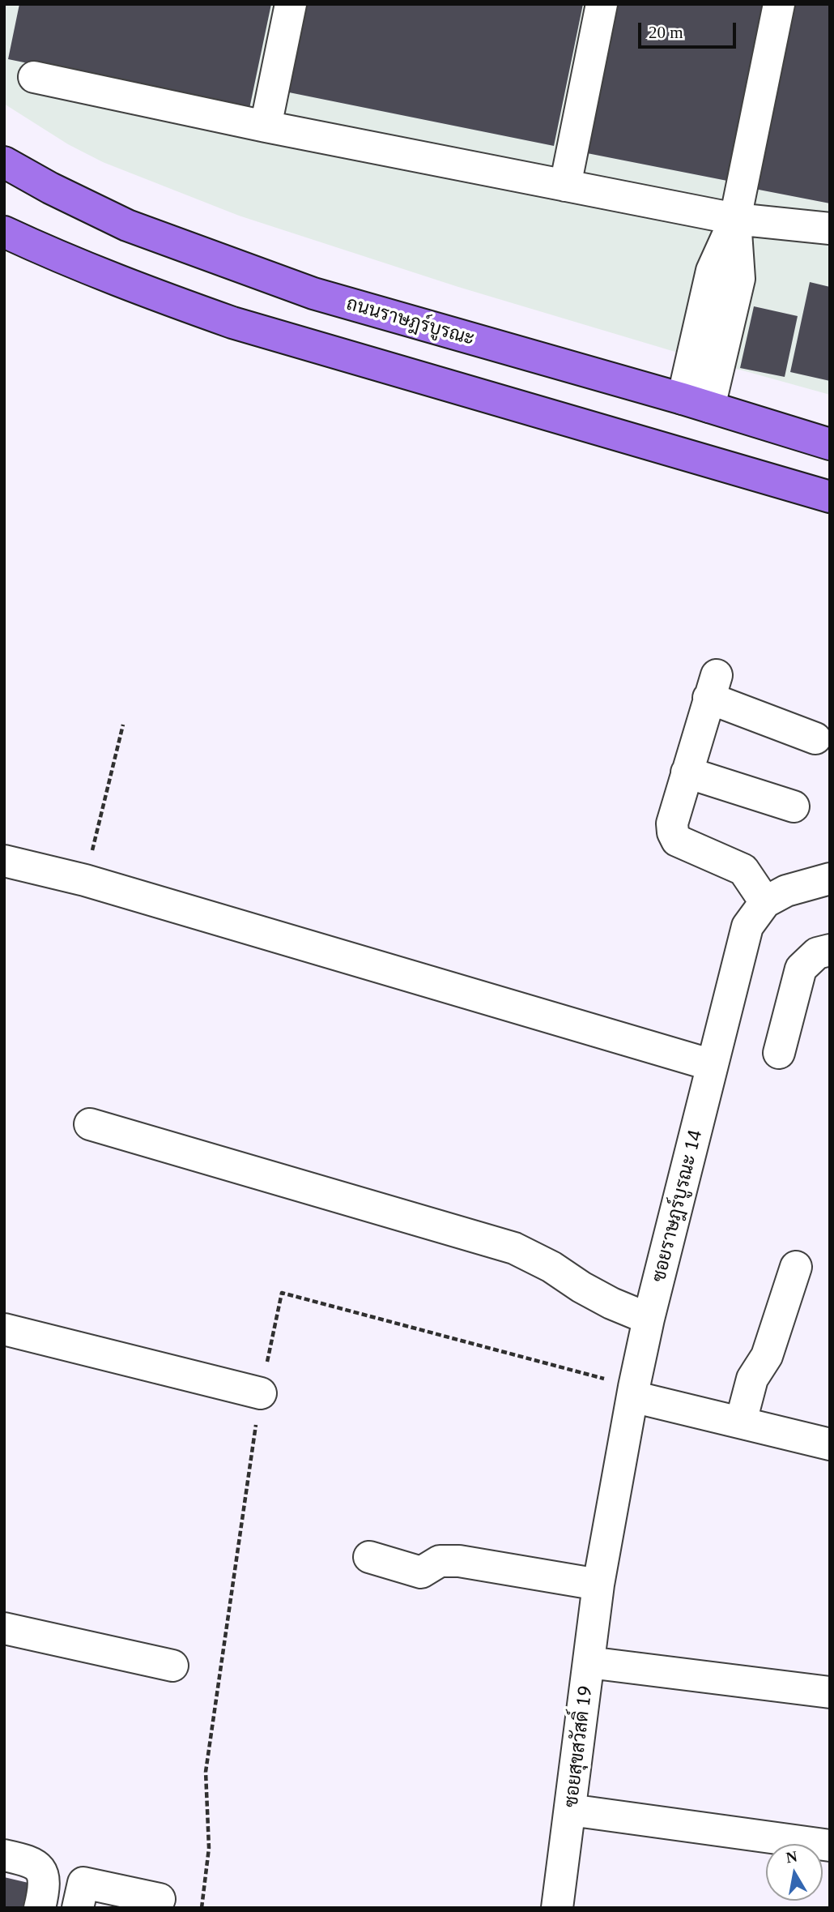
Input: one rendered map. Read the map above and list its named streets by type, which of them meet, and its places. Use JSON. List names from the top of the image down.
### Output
{
  "streets": {
    "main road": ["ถนนราษฎร์บูรณะ"],
    "street": ["ซอยราษฎร์บูรณะ 14", "ซอยสุขสวัสดิ์ 19"]
  },
  "crossings": [
    ["ซอยราษฎร์บูรณะ 14", "ซอยสุขสวัสดิ์ 19"]
  ],
  "scale_bar": "20 m",
  "north": "top"
}
